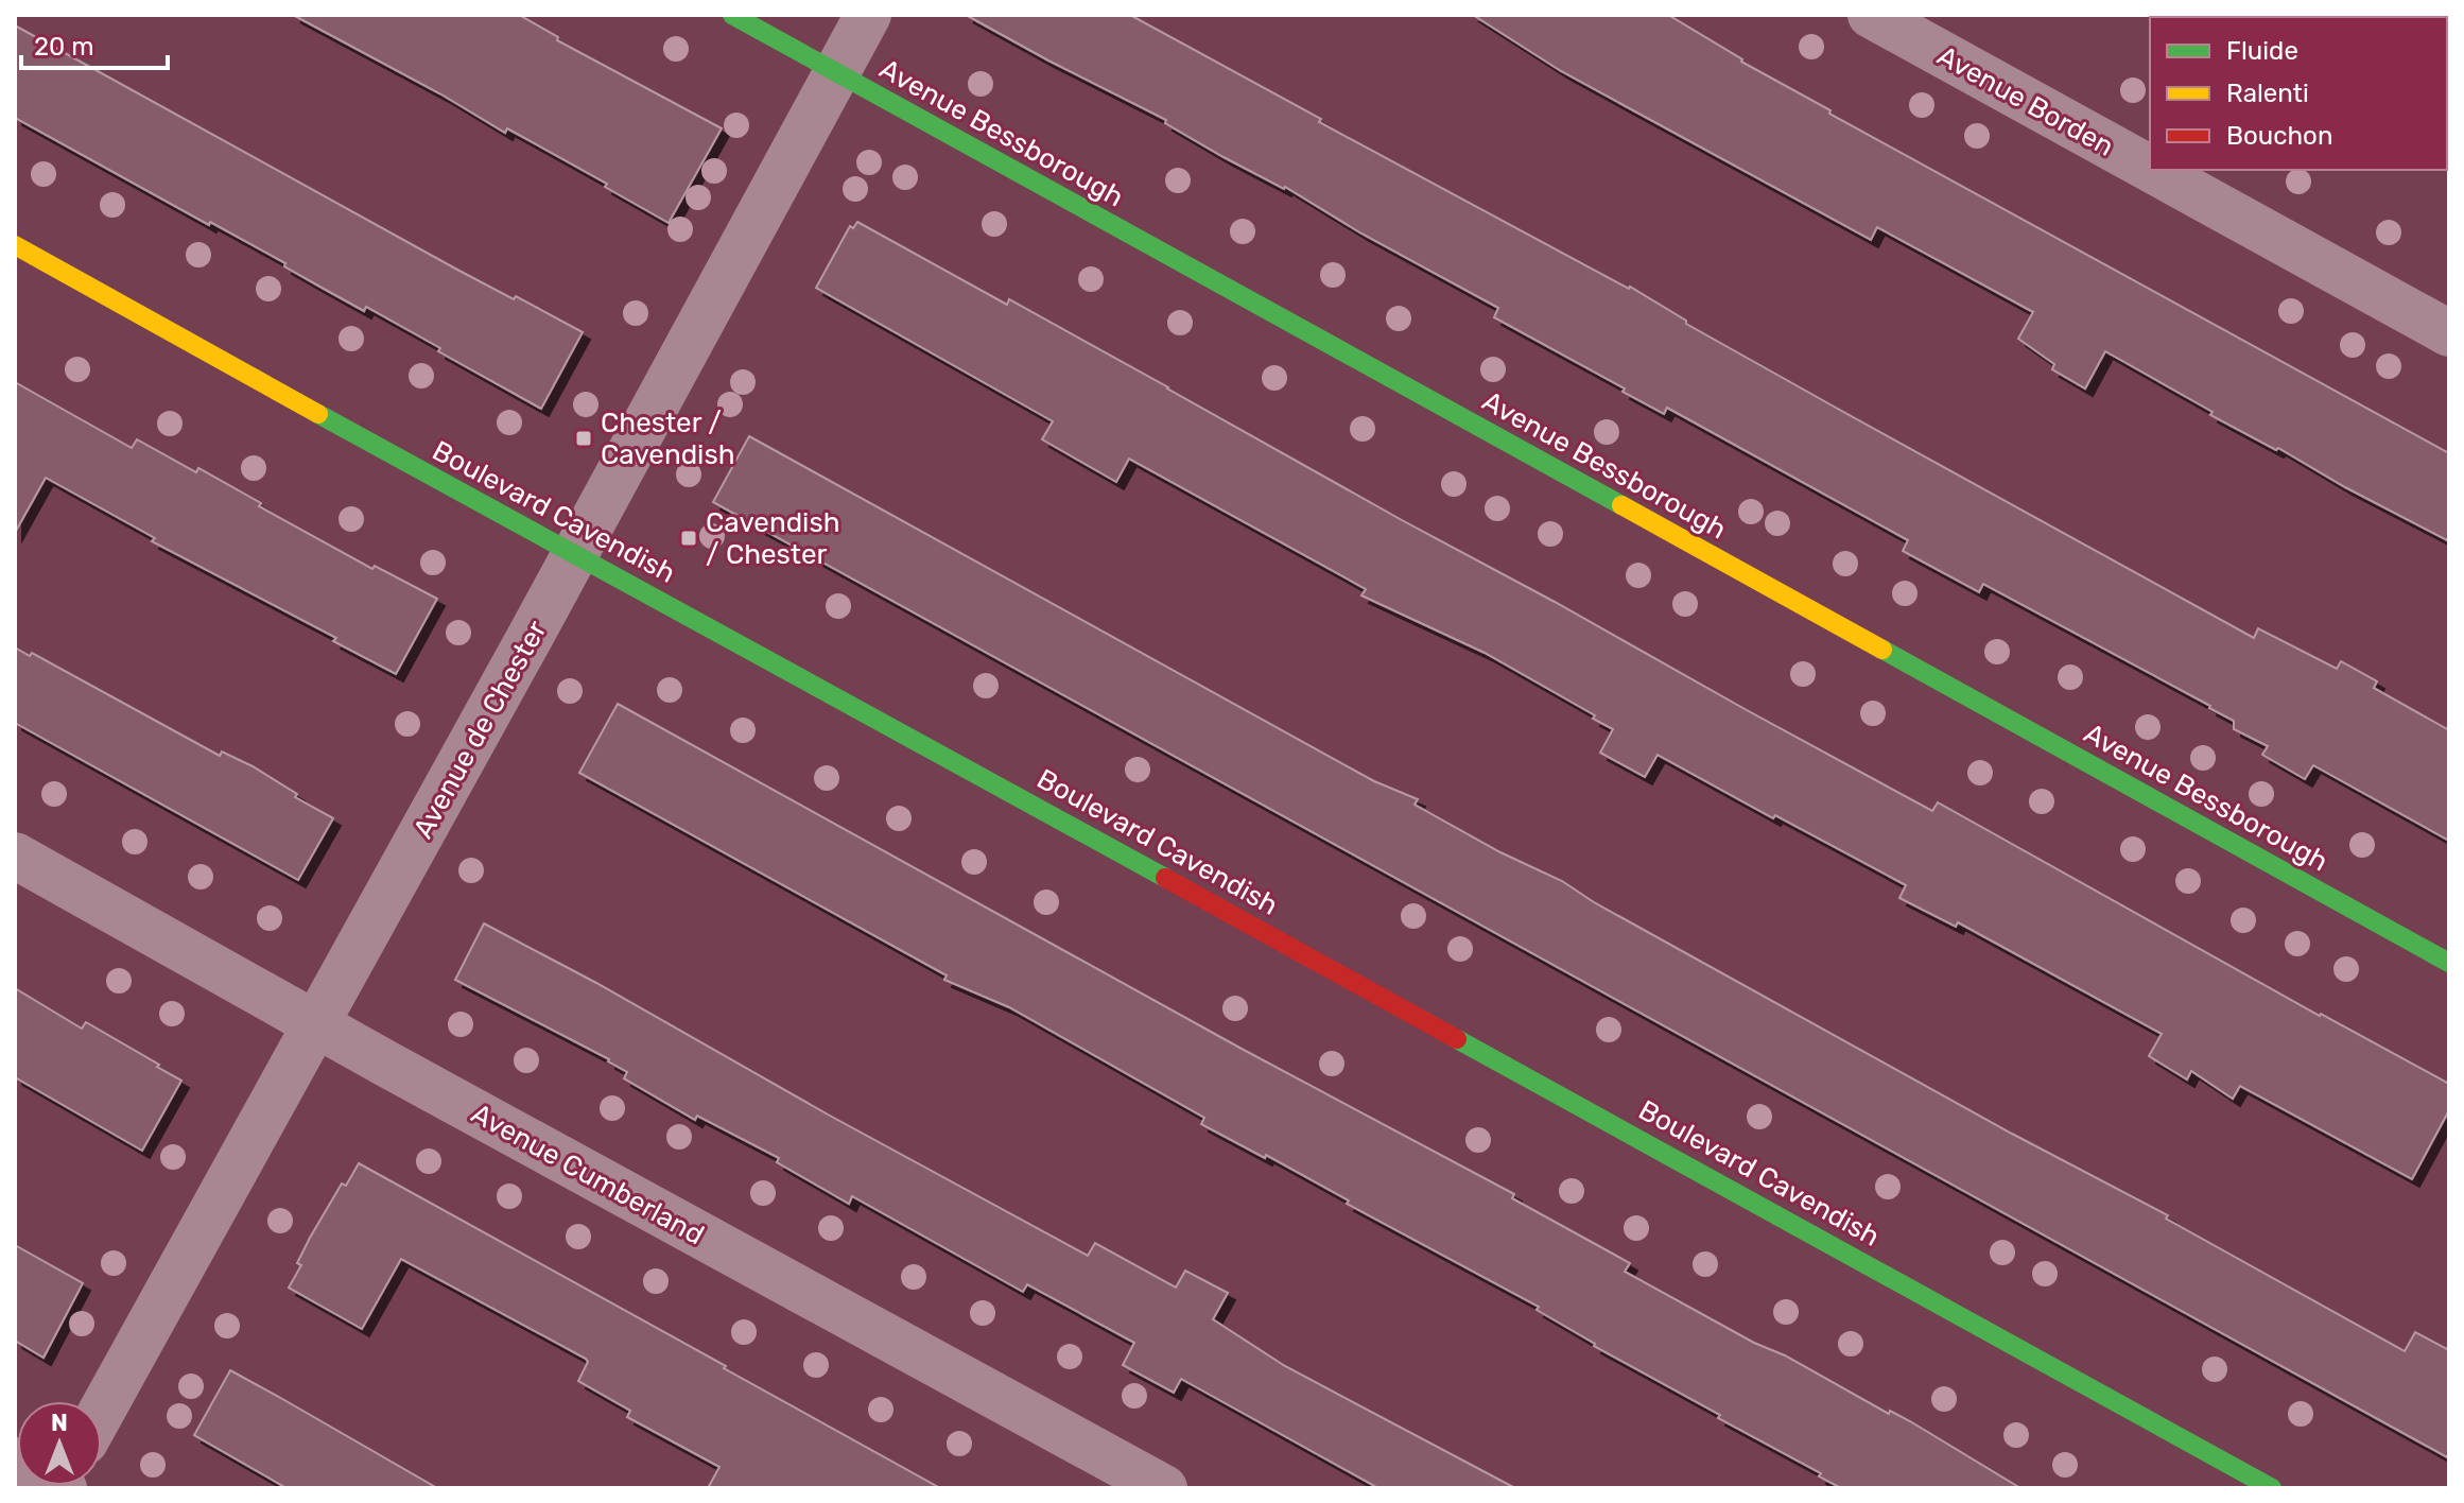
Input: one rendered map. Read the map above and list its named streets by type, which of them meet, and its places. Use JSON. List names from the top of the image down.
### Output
{
  "streets": {
    "main road": ["Avenue Bessborough", "Boulevard Cavendish"],
    "street": ["Avenue Borden", "Avenue de Chester", "Avenue Cumberland"]
  },
  "crossings": [
    ["Avenue Bessborough", "Avenue de Chester"],
    ["Boulevard Cavendish", "Avenue de Chester"],
    ["Avenue de Chester", "Avenue Cumberland"]
  ],
  "places": {
    "transit": ["Chester / Cavendish", "Cavendish / Chester"]
  },
  "legend": ["Fluide", "Ralenti", "Bouchon"],
  "scale_bar": "20 m",
  "north": "top"
}
